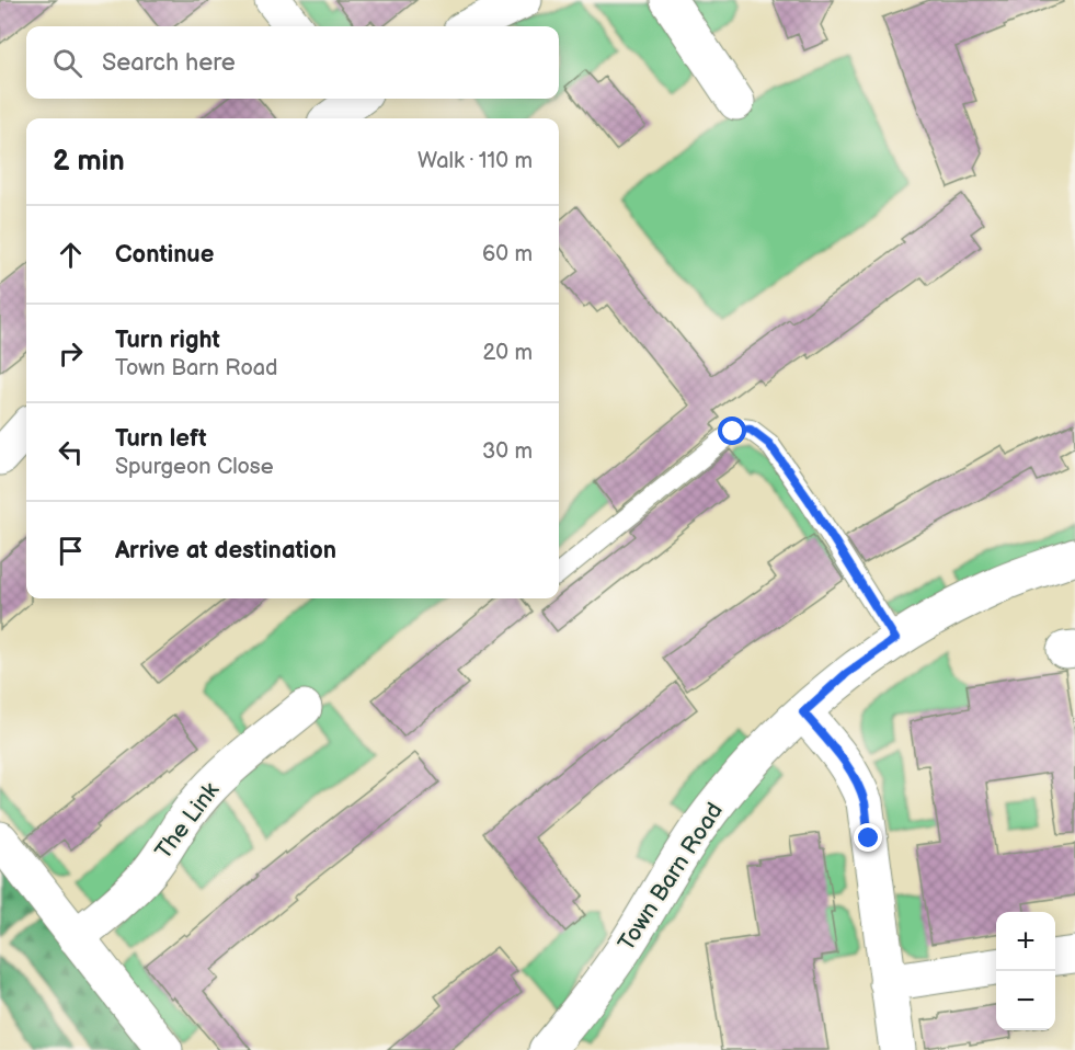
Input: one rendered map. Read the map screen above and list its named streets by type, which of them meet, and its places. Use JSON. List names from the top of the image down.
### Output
{
  "streets": {
    "street": ["The Link", "Town Barn Road"]
  },
  "page": {
    "search": "Search here",
    "heading": ["2 min", "Walk · 110 m"],
    "list": [
      ["Continue", "60 m"],
      ["Turn right", "Town Barn Road", "20 m"],
      ["Turn left", "Spurgeon Close", "30 m"],
      "Arrive at destination"
    ],
    "map_buttons": ["+", "−"]
  }
}
